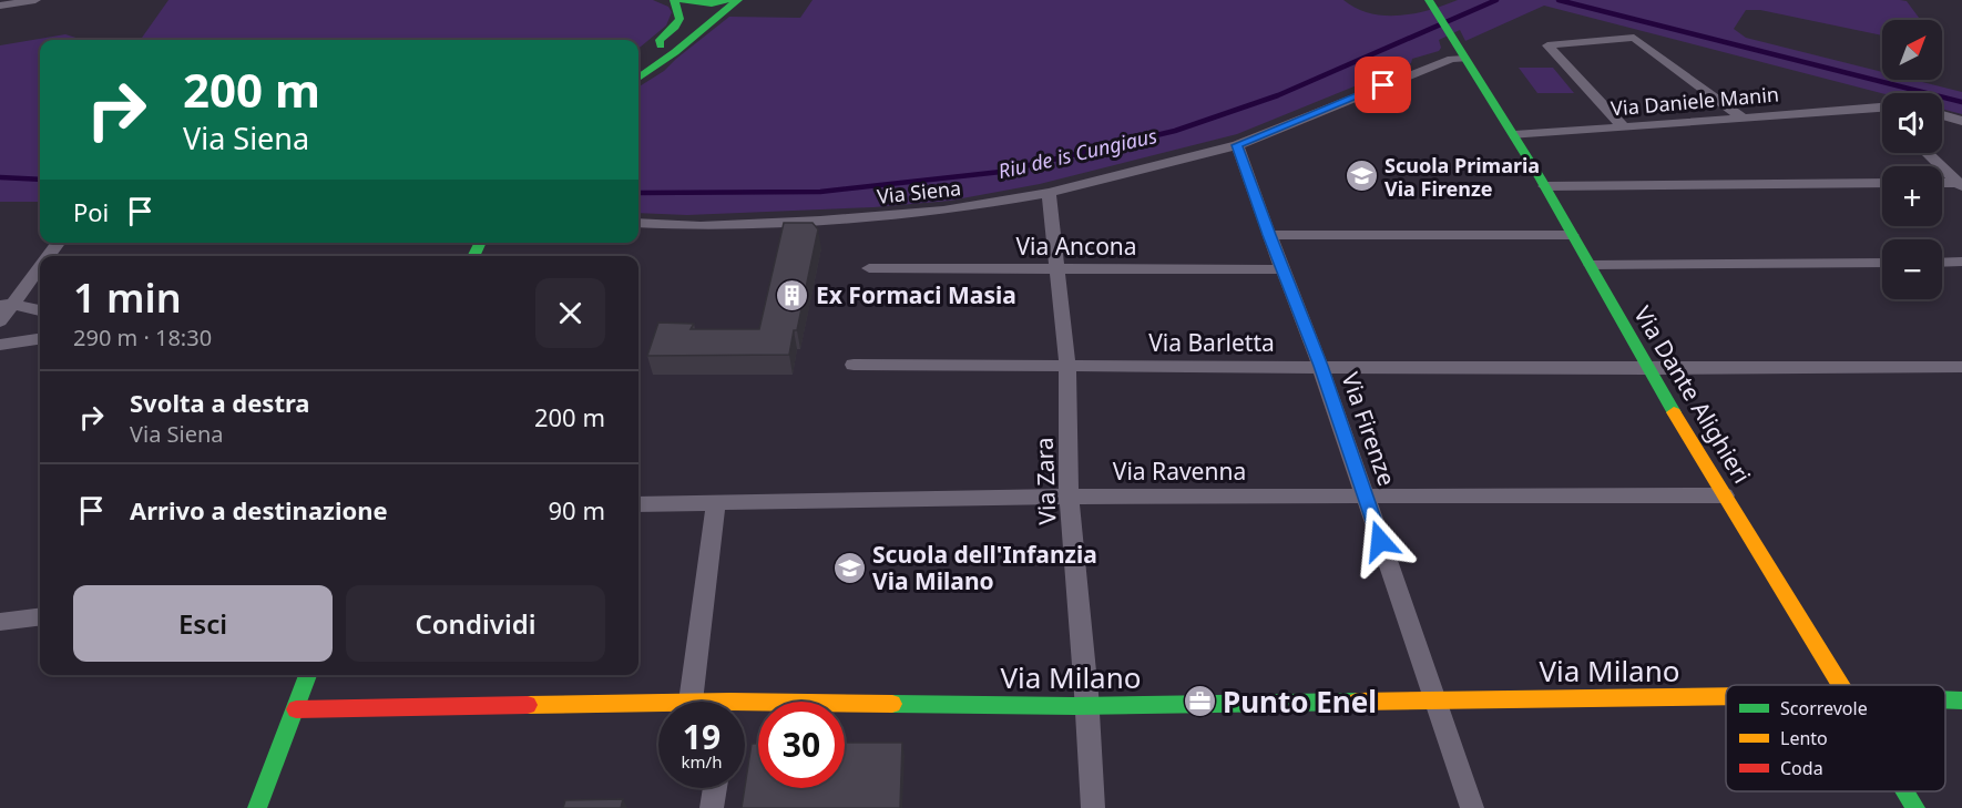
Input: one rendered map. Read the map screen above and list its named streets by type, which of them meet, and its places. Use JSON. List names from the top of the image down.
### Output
{
  "streets": {
    "street": [
      "Via Daniele Manin",
      "Via Siena",
      "Via Ancona",
      "Via Barletta",
      "Via Dante Alighieri",
      "Via Firenze",
      "Via Ravenna",
      "Via Zara",
      "Via Milano"
    ]
  },
  "crossings": [
    ["Via Daniele Manin", "Via Dante Alighieri"],
    ["Via Siena", "Via Dante Alighieri"],
    ["Via Siena", "Via Firenze"],
    ["Via Siena", "Via Zara"],
    ["Via Ancona", "Via Firenze"],
    ["Via Ancona", "Via Zara"],
    ["Via Barletta", "Via Dante Alighieri"],
    ["Via Barletta", "Via Firenze"],
    ["Via Barletta", "Via Zara"],
    ["Via Dante Alighieri", "Via Ravenna"],
    ["Via Firenze", "Via Ravenna"],
    ["Via Firenze", "Via Milano"],
    ["Via Ravenna", "Via Zara"],
    ["Via Zara", "Via Milano"]
  ],
  "water": ["Riu de is Cungiaus"],
  "places": {
    "school or university": ["Scuola Primaria Via Firenze", "Scuola dell'Infanzia Via Milano"],
    "building": ["Ex Formaci Masia"],
    "office": ["Punto Enel"]
  },
  "legend": ["Scorrevole", "Lento", "Coda"],
  "north": "top right",
  "page": {
    "map_buttons": ["+", "−"],
    "turn": ["200 m", "Via Siena"],
    "then": "Poi",
    "heading": ["1 min", "290 m · 18:30"],
    "list": [
      {
        "name": "Svolta a destra",
        "note": "Via Siena",
        "value": "200 m"
      },
      {
        "name": "Arrivo a destinazione",
        "value": "90 m"
      }
    ],
    "buttons": ["Esci", "Condividi"],
    "speed": "19 km/h",
    "limit": "30"
  }
}
